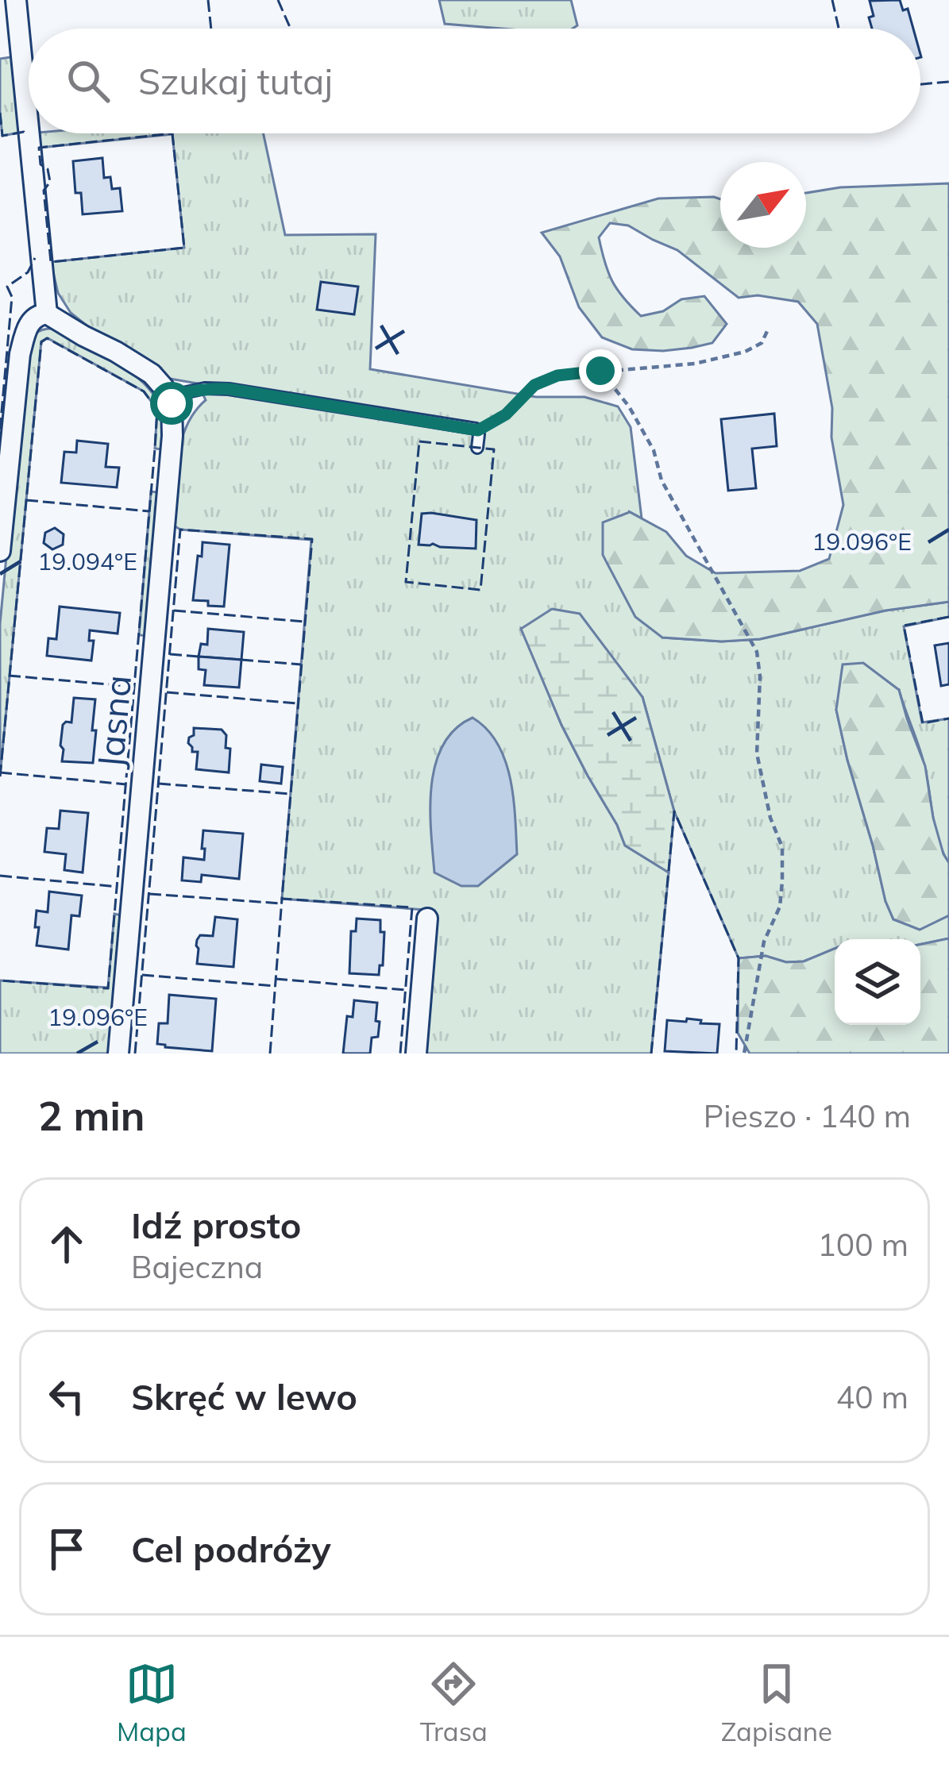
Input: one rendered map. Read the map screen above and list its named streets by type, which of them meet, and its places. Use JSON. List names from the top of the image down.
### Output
{
  "streets": {
    "street": ["Jasna"]
  },
  "north": "top right",
  "page": {
    "search": "Szukaj tutaj",
    "heading": ["2 min", "Pieszo · 140 m"],
    "list": [
      ["Idź prosto", "Bajeczna", "100 m"],
      ["Skręć w lewo", "40 m"],
      "Cel podróży"
    ],
    "nav": ["Mapa", "Trasa", "Zapisane"]
  },
  "coordinates": ["19.096°E", "19.094°E"]
}
